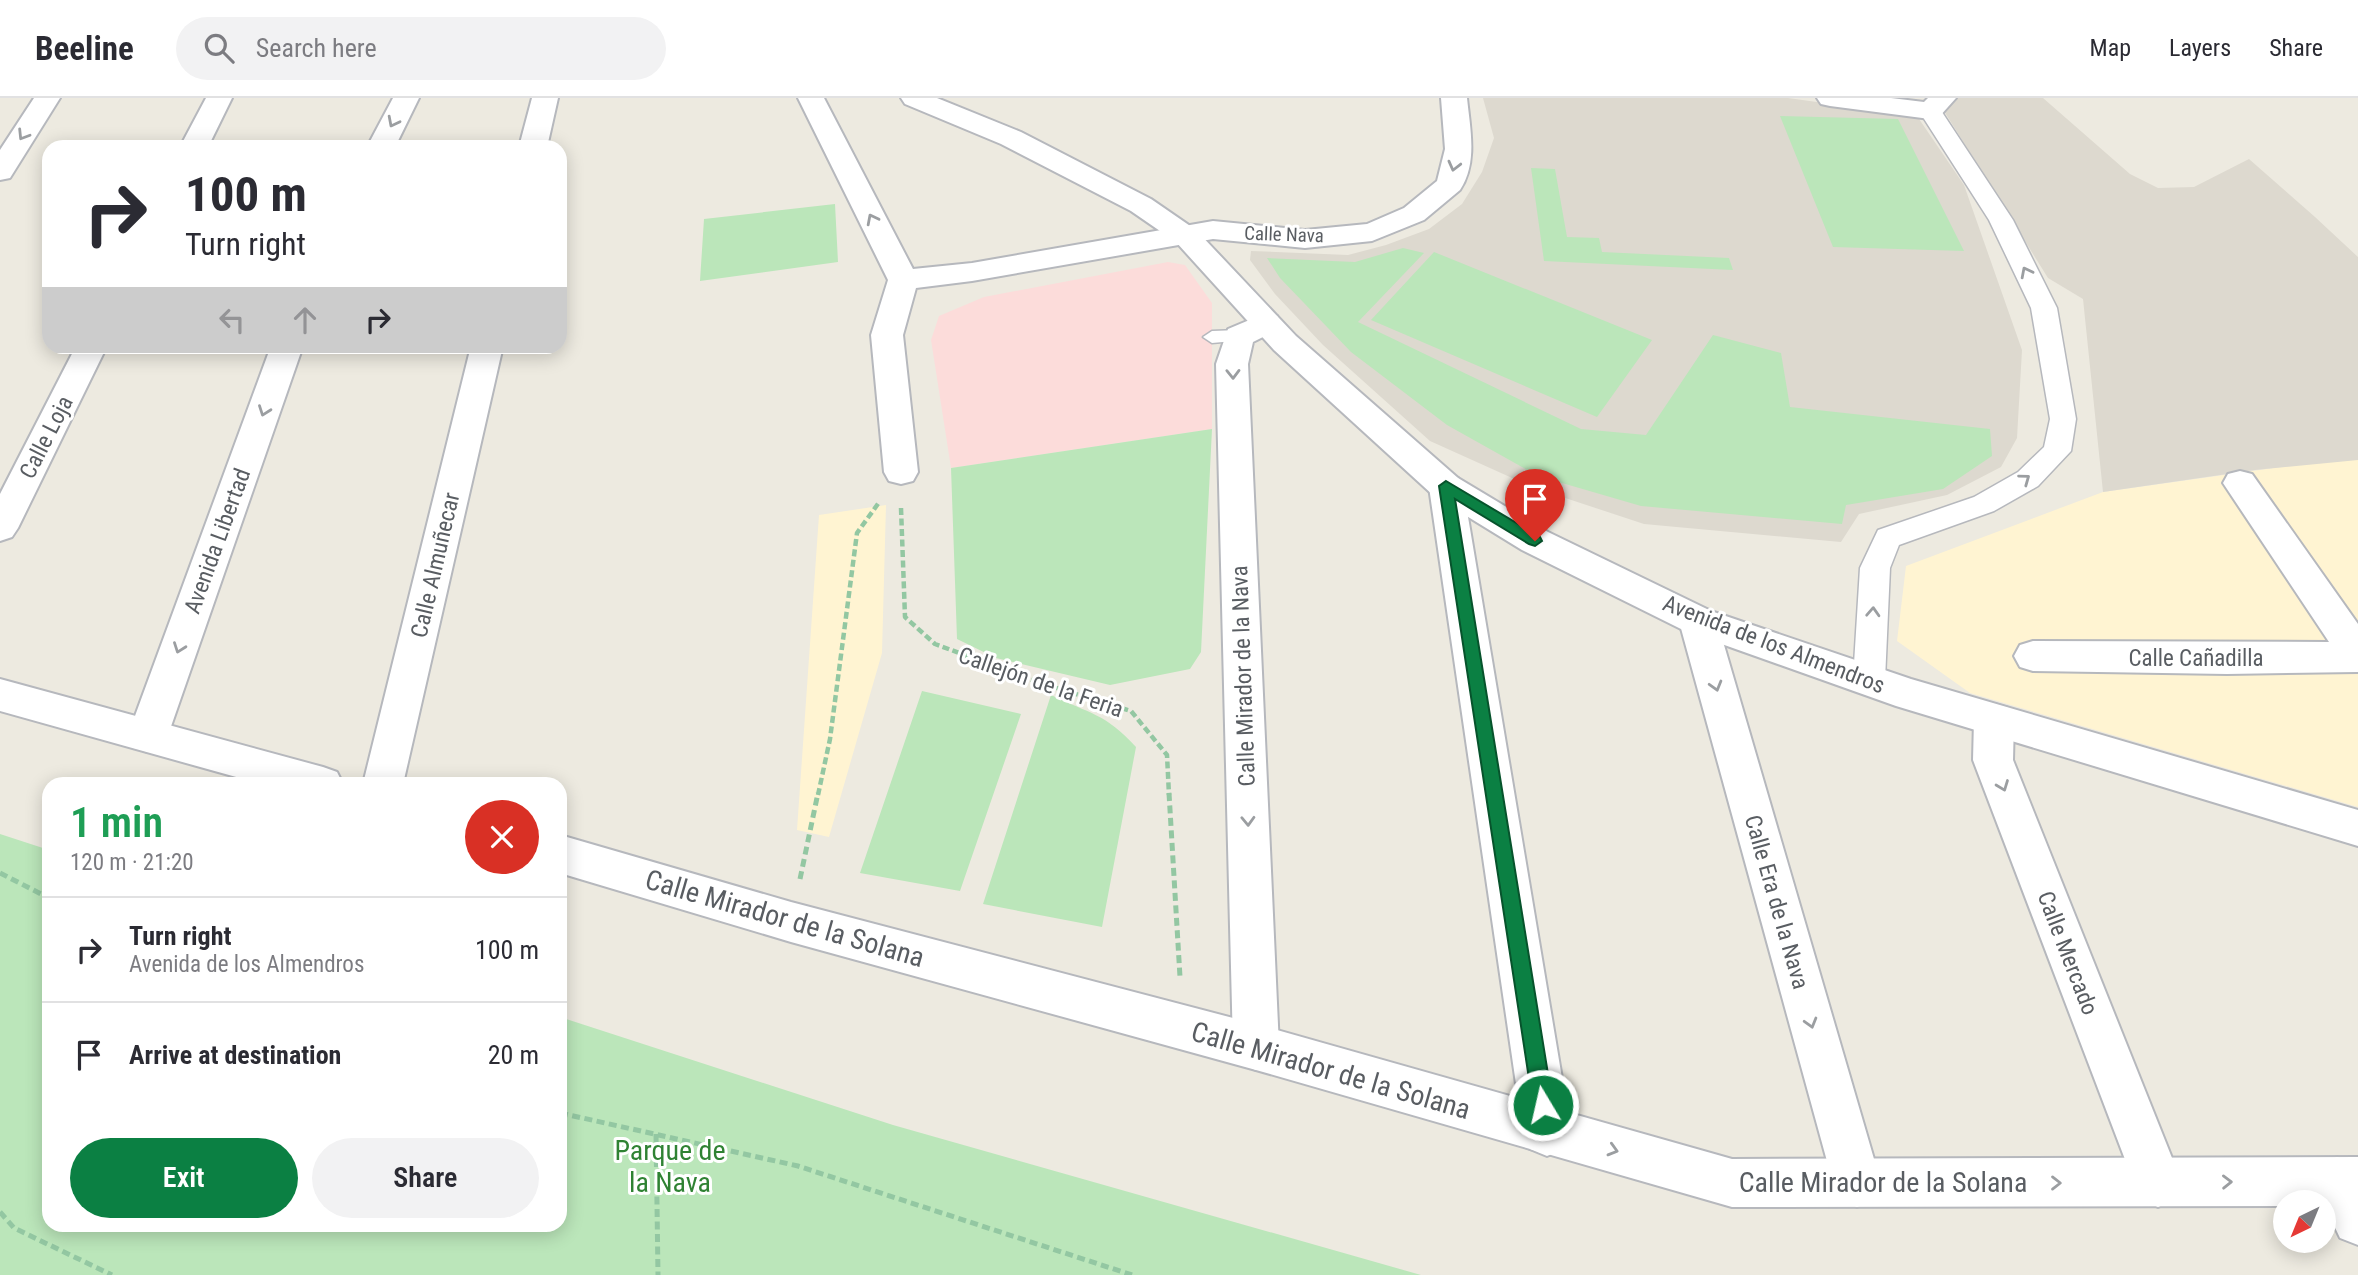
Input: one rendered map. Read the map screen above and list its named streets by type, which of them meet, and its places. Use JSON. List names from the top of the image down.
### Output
{
  "streets": {
    "street": [
      "Calle Nava",
      "Calle Loja",
      "Avenida Libertad",
      "Calle Almuñecar",
      "Avenida de los Almendros",
      "Calle Cañadilla",
      "Calle Mirador de la Nava",
      "Calle Era de la Nava",
      "Calle Mirador de la Solana",
      "Calle Mercado"
    ],
    "path": ["Callejón de la Feria"]
  },
  "crossings": [
    ["Calle Nava", "Avenida de los Almendros"],
    ["Avenida de los Almendros", "Calle Mirador de la Nava"],
    ["Avenida de los Almendros", "Calle Era de la Nava"],
    ["Avenida de los Almendros", "Calle Mercado"],
    ["Calle Mirador de la Nava", "Calle Mirador de la Solana"],
    ["Callejón de la Feria", "Calle Mirador de la Solana"],
    ["Calle Era de la Nava", "Calle Mirador de la Solana"],
    ["Calle Mirador de la Solana", "Calle Mercado"]
  ],
  "one_way": [
    "Calle Nava",
    "Avenida Libertad",
    "Calle Mirador de la Solana",
    "Calle Mercado"
  ],
  "parks": ["Parque de la Nava"],
  "north": "bottom left",
  "page": {
    "header": "Beeline",
    "search": "Search here",
    "nav": ["Map", "Layers", "Share"],
    "turn": ["100 m", "Turn right"],
    "heading": ["1 min", "120 m · 21:20"],
    "list": [
      {
        "name": "Turn right",
        "note": "Avenida de los Almendros",
        "value": "100 m"
      },
      {
        "name": "Arrive at destination",
        "value": "20 m"
      }
    ],
    "buttons": ["Exit", "Share"]
  }
}
